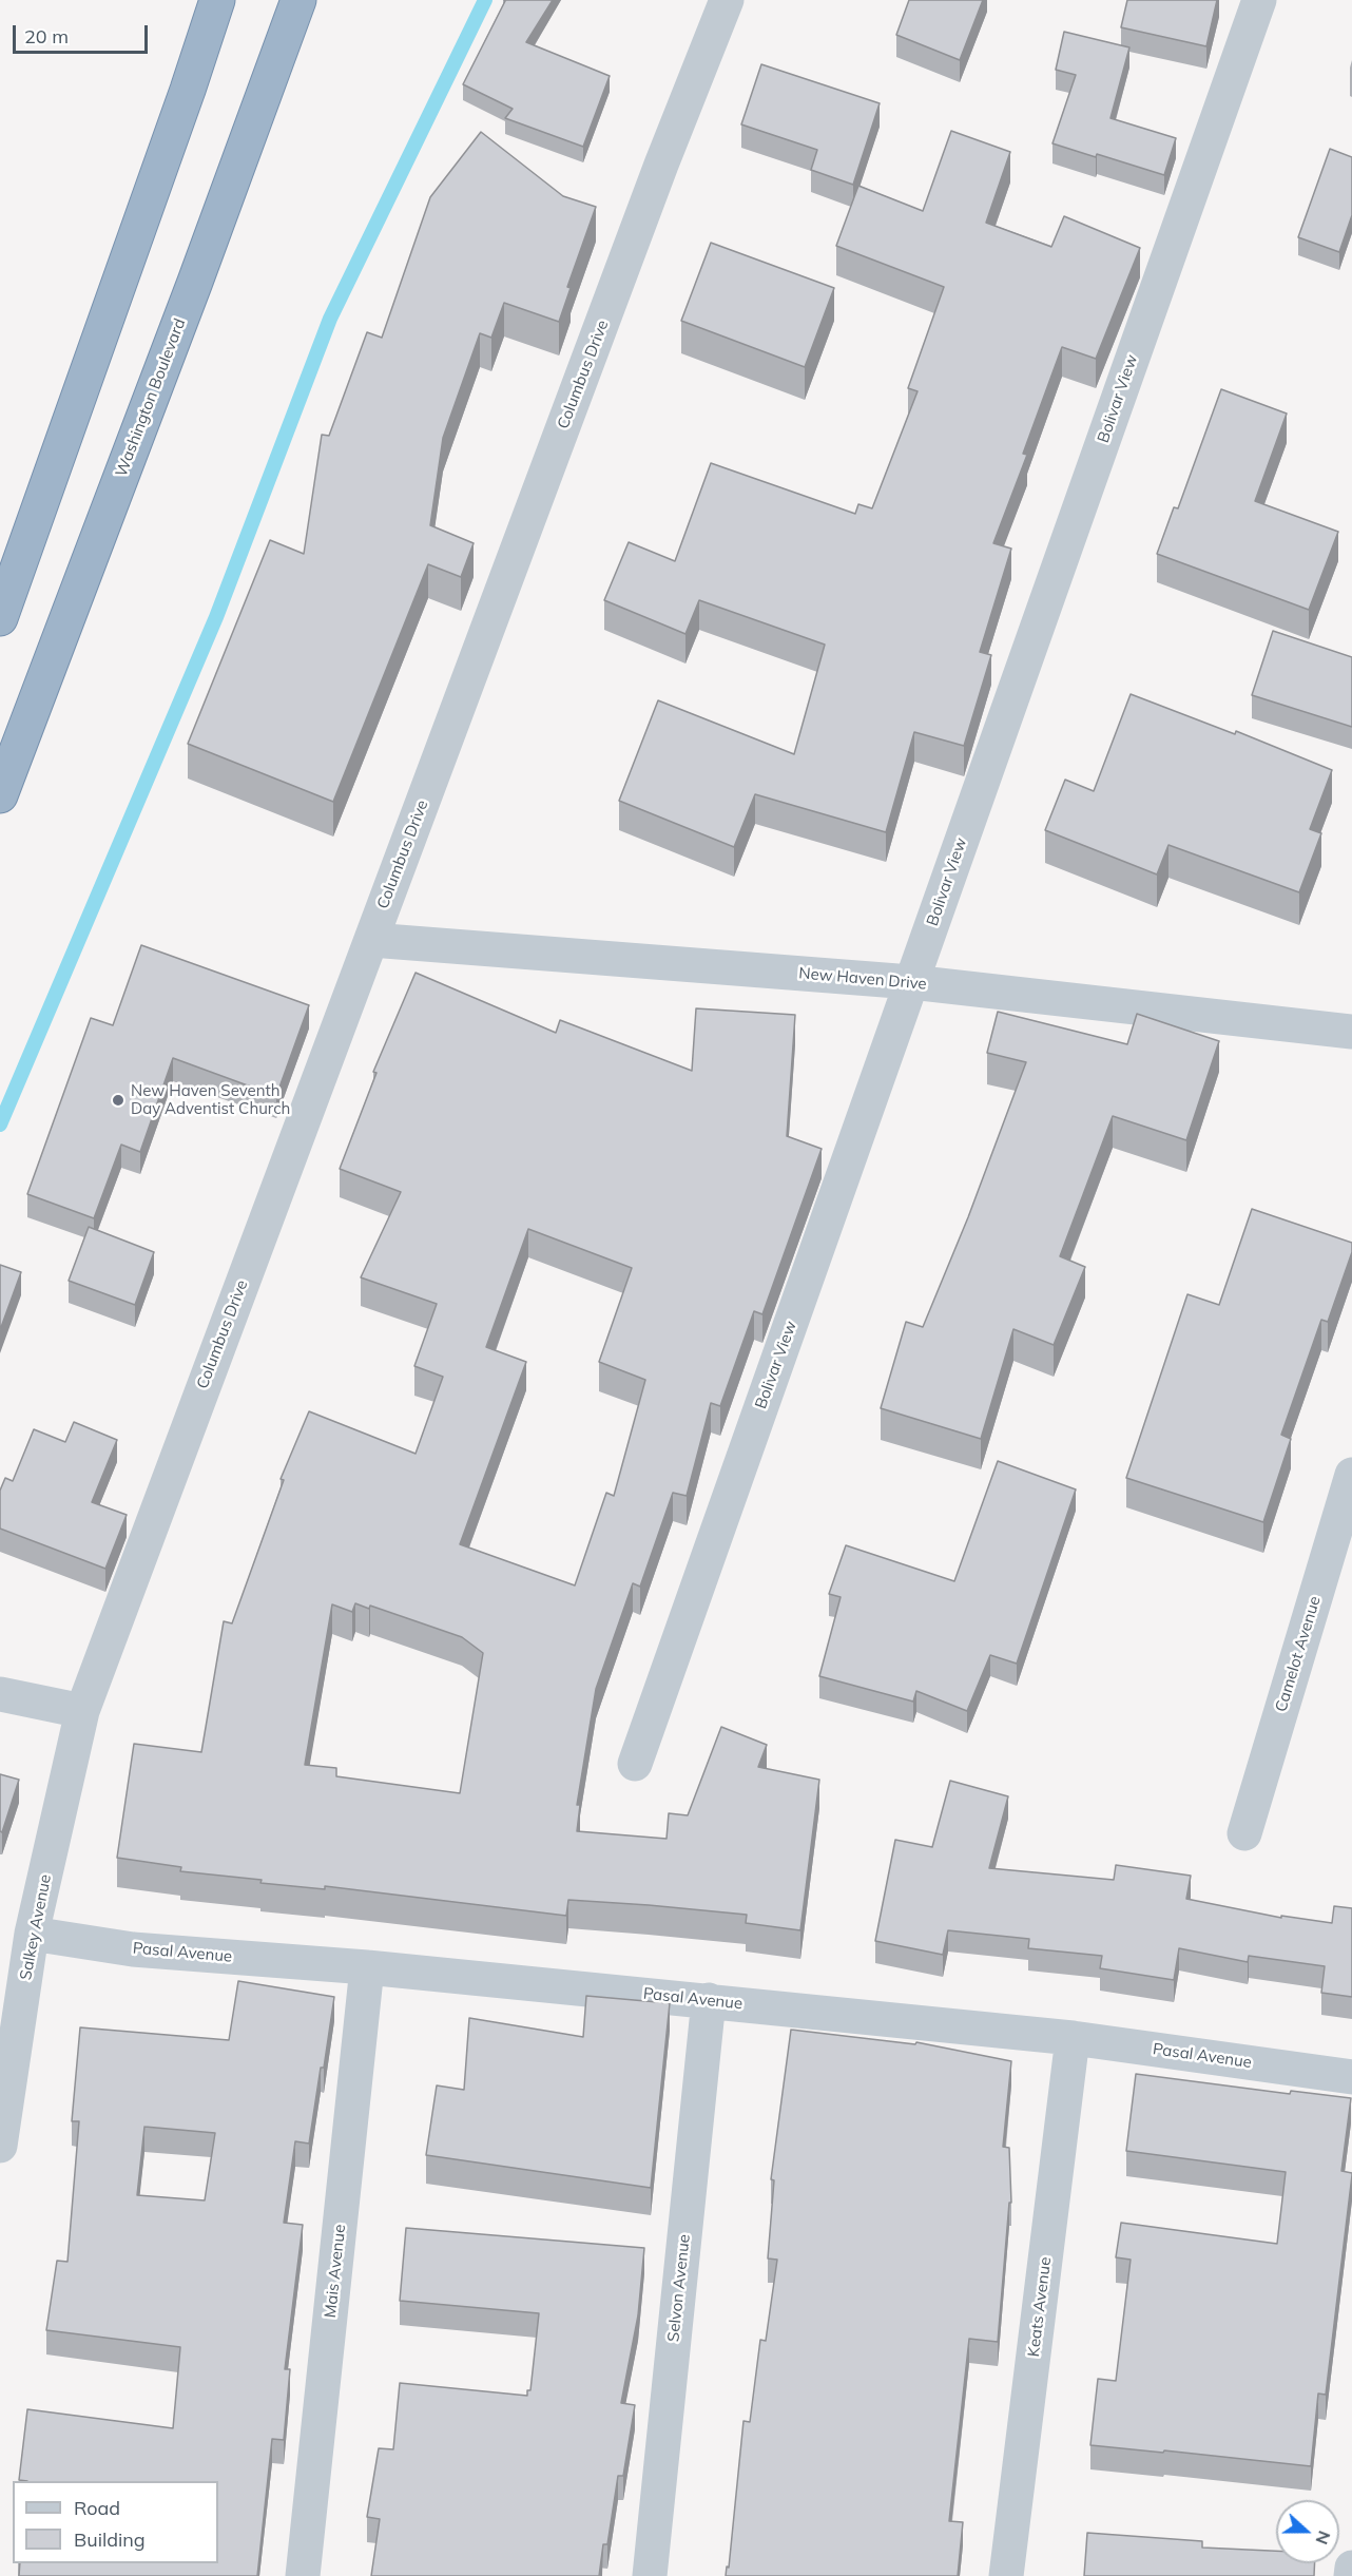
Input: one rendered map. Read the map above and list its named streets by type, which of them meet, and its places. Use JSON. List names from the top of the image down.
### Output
{
  "streets": {
    "highway": ["Washington Boulevard"],
    "street": [
      "Columbus Drive",
      "Bolivar View",
      "New Haven Drive",
      "Camelot Avenue",
      "Salkey Avenue",
      "Pasal Avenue",
      "Mais Avenue",
      "Selvon Avenue",
      "Keats Avenue"
    ]
  },
  "crossings": [
    ["Columbus Drive", "New Haven Drive"],
    ["Columbus Drive", "Salkey Avenue"],
    ["Bolivar View", "New Haven Drive"],
    ["Salkey Avenue", "Pasal Avenue"],
    ["Pasal Avenue", "Mais Avenue"],
    ["Pasal Avenue", "Selvon Avenue"],
    ["Pasal Avenue", "Keats Avenue"]
  ],
  "places": ["New Haven Seventh Day Adventist Church"],
  "legend": ["Road", "Building"],
  "scale_bar": "20 m",
  "north": "right"
}
